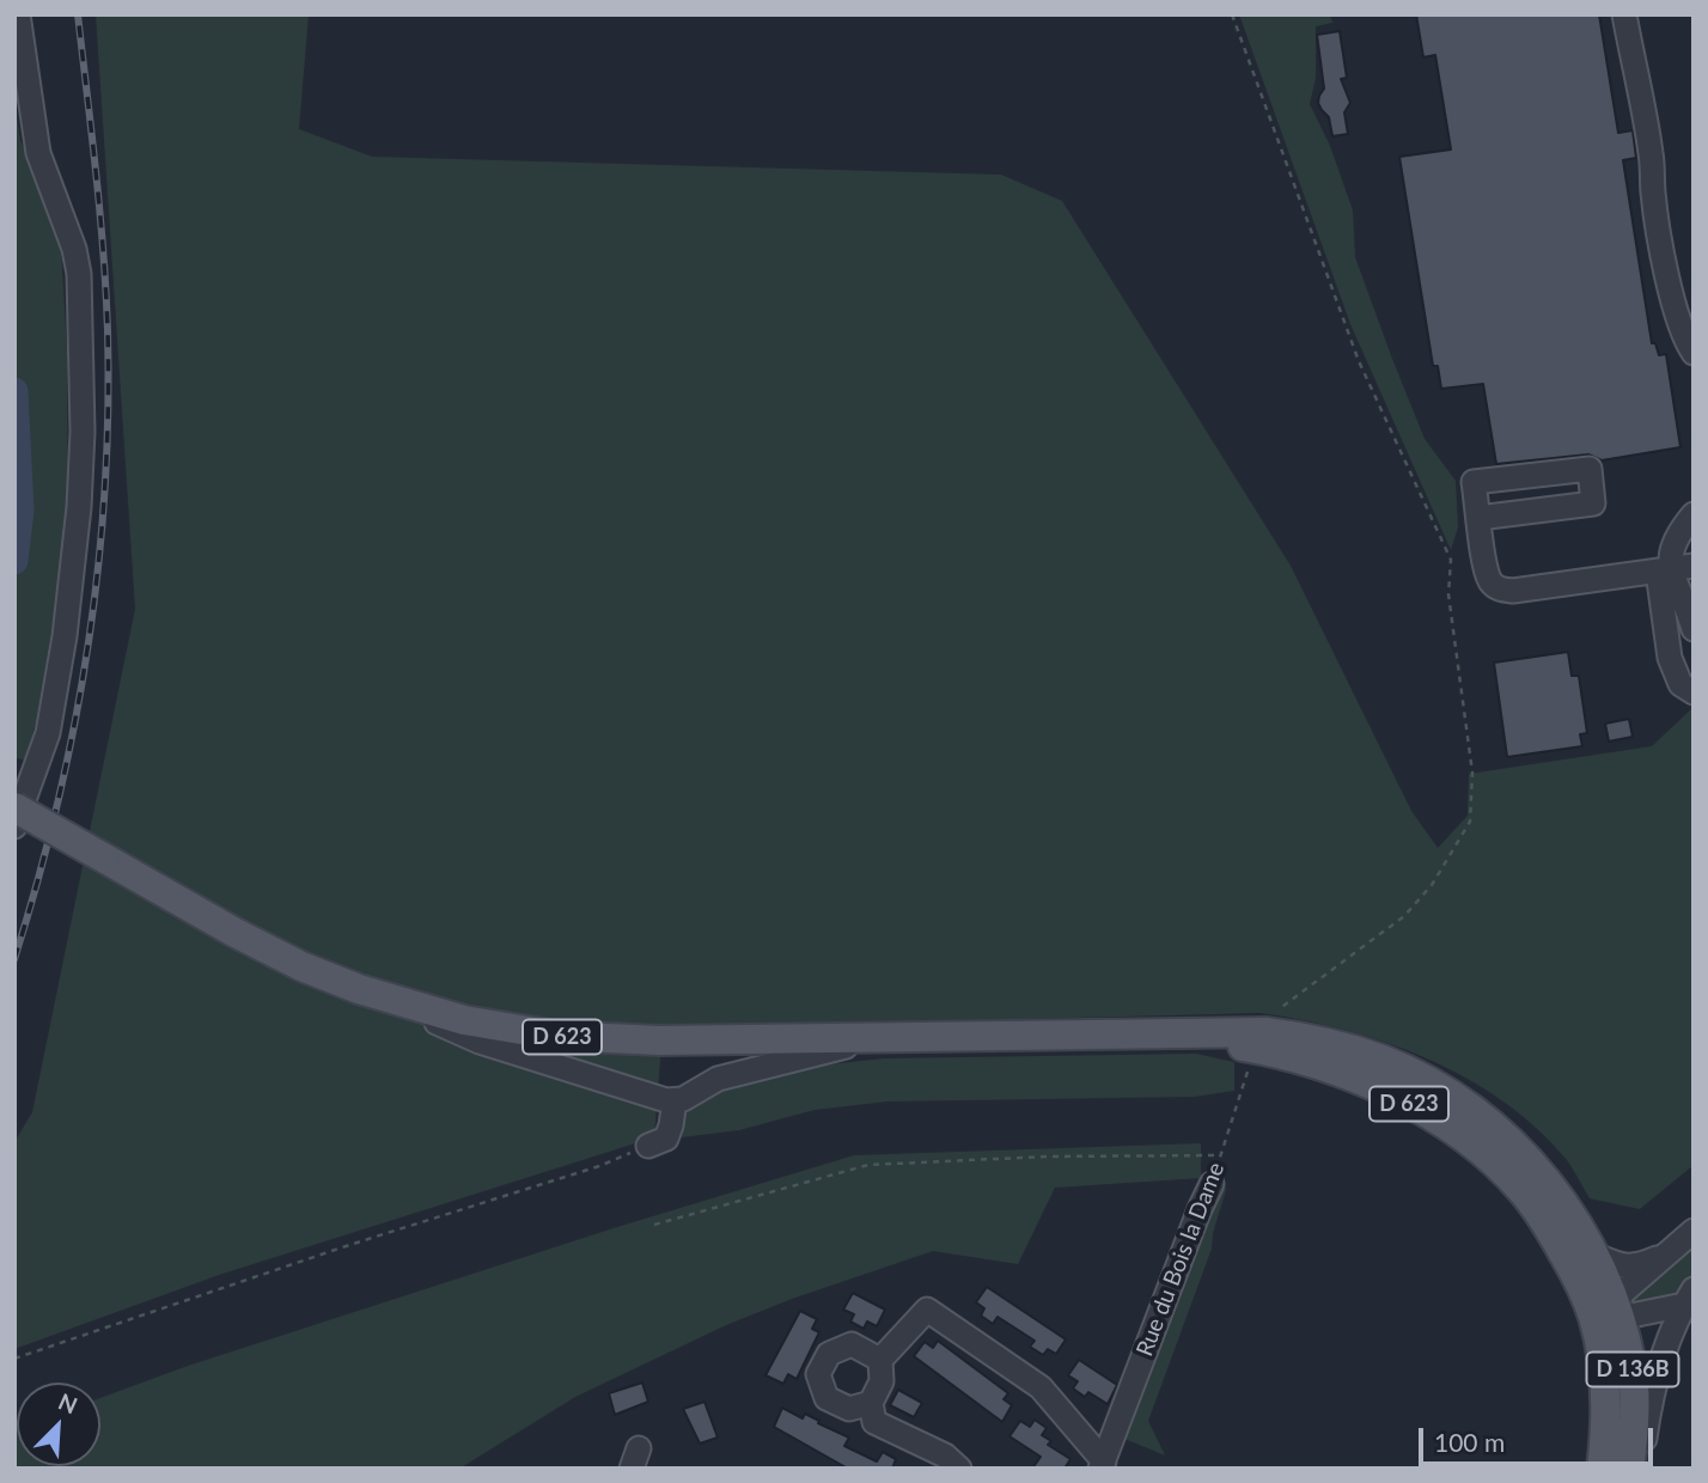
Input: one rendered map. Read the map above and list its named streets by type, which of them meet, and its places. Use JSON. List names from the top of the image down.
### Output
{
  "streets": {
    "main road": ["D 623", "D 136B"],
    "street": ["Rue du Bois la Dame"]
  },
  "crossings": [
    ["D 623", "Rue du Bois la Dame"],
    ["D 623", "D 136B"]
  ],
  "scale_bar": "100 m",
  "north": "top right"
}
